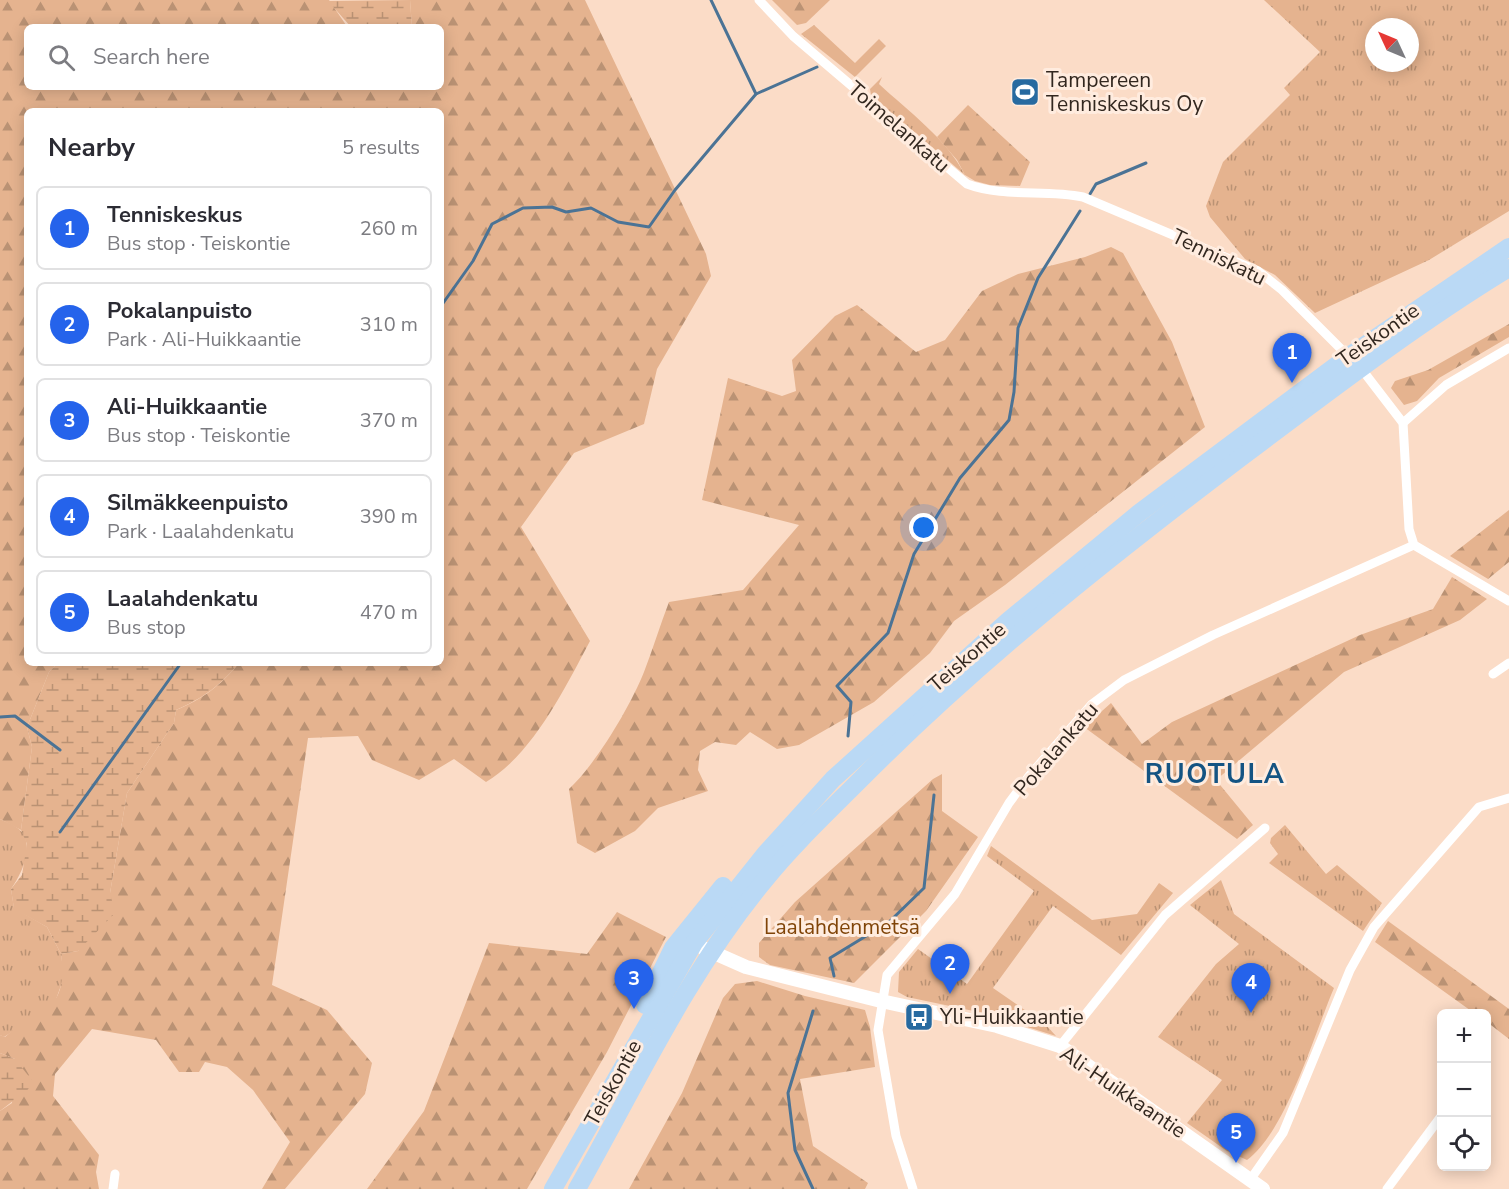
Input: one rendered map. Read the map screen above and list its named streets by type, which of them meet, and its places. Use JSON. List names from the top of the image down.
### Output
{
  "streets": {
    "highway": ["Teiskontie"],
    "street": [
      "Toimelankatu",
      "Tenniskatu",
      "Pokalankatu",
      "Ali-Huikkaantie"
    ]
  },
  "crossings": [
    ["Toimelankatu", "Tenniskatu"],
    ["Tenniskatu", "Teiskontie"],
    ["Teiskontie", "Ali-Huikkaantie"],
    ["Pokalankatu", "Ali-Huikkaantie"]
  ],
  "districts": ["RUOTULA"],
  "parks": ["Laalahdenmetsä"],
  "places": {
    "sports": ["Tampereen Tenniskeskus Oy"],
    "bus stop": ["Yli-Huikkaantie"]
  },
  "north": "top left",
  "page": {
    "search": "Search here",
    "heading": ["Nearby", "5 results"],
    "list": [
      {
        "mark": "1",
        "name": "Tenniskeskus",
        "note": "Bus stop · Teiskontie",
        "value": "260 m"
      },
      {
        "mark": "2",
        "name": "Pokalanpuisto",
        "note": "Park · Ali-Huikkaantie",
        "value": "310 m"
      },
      {
        "mark": "3",
        "name": "Ali-Huikkaantie",
        "note": "Bus stop · Teiskontie",
        "value": "370 m"
      },
      {
        "mark": "4",
        "name": "Silmäkkeenpuisto",
        "note": "Park · Laalahdenkatu",
        "value": "390 m"
      },
      {
        "mark": "5",
        "name": "Laalahdenkatu",
        "note": "Bus stop",
        "value": "470 m"
      }
    ],
    "pins": [
      "1",
      "2",
      "3",
      "4",
      "5"
    ],
    "map_buttons": ["+", "−"]
  }
}
